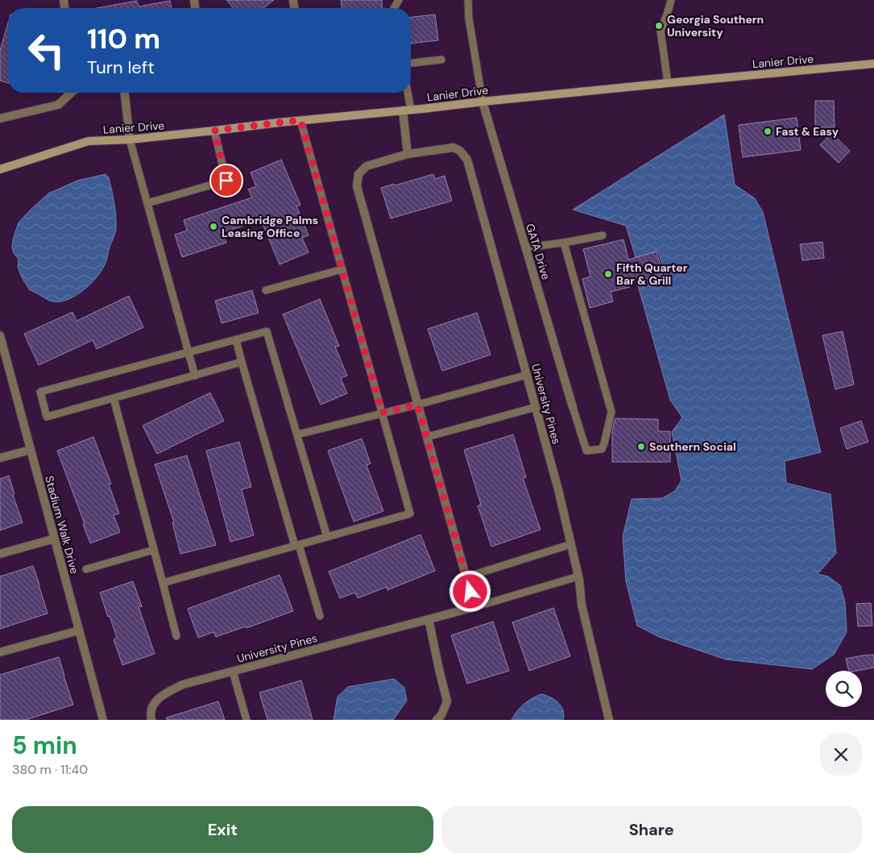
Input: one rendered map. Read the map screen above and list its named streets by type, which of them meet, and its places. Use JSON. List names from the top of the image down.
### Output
{
  "streets": {
    "street": [
      "Lanier Drive",
      "GATA Drive",
      "University Pines",
      "Stadium Walk Drive"
    ]
  },
  "crossings": [
    ["Lanier Drive", "GATA Drive"]
  ],
  "places": [
    "Georgia Southern University",
    "Fast & Easy",
    "Cambridge Palms Leasing Office",
    "Fifth Quarter Bar & Grill",
    "Southern Social"
  ],
  "page": {
    "turn": ["110 m", "Turn left"],
    "heading": ["5 min", "380 m · 11:40"],
    "buttons": ["Exit", "Share"]
  }
}
